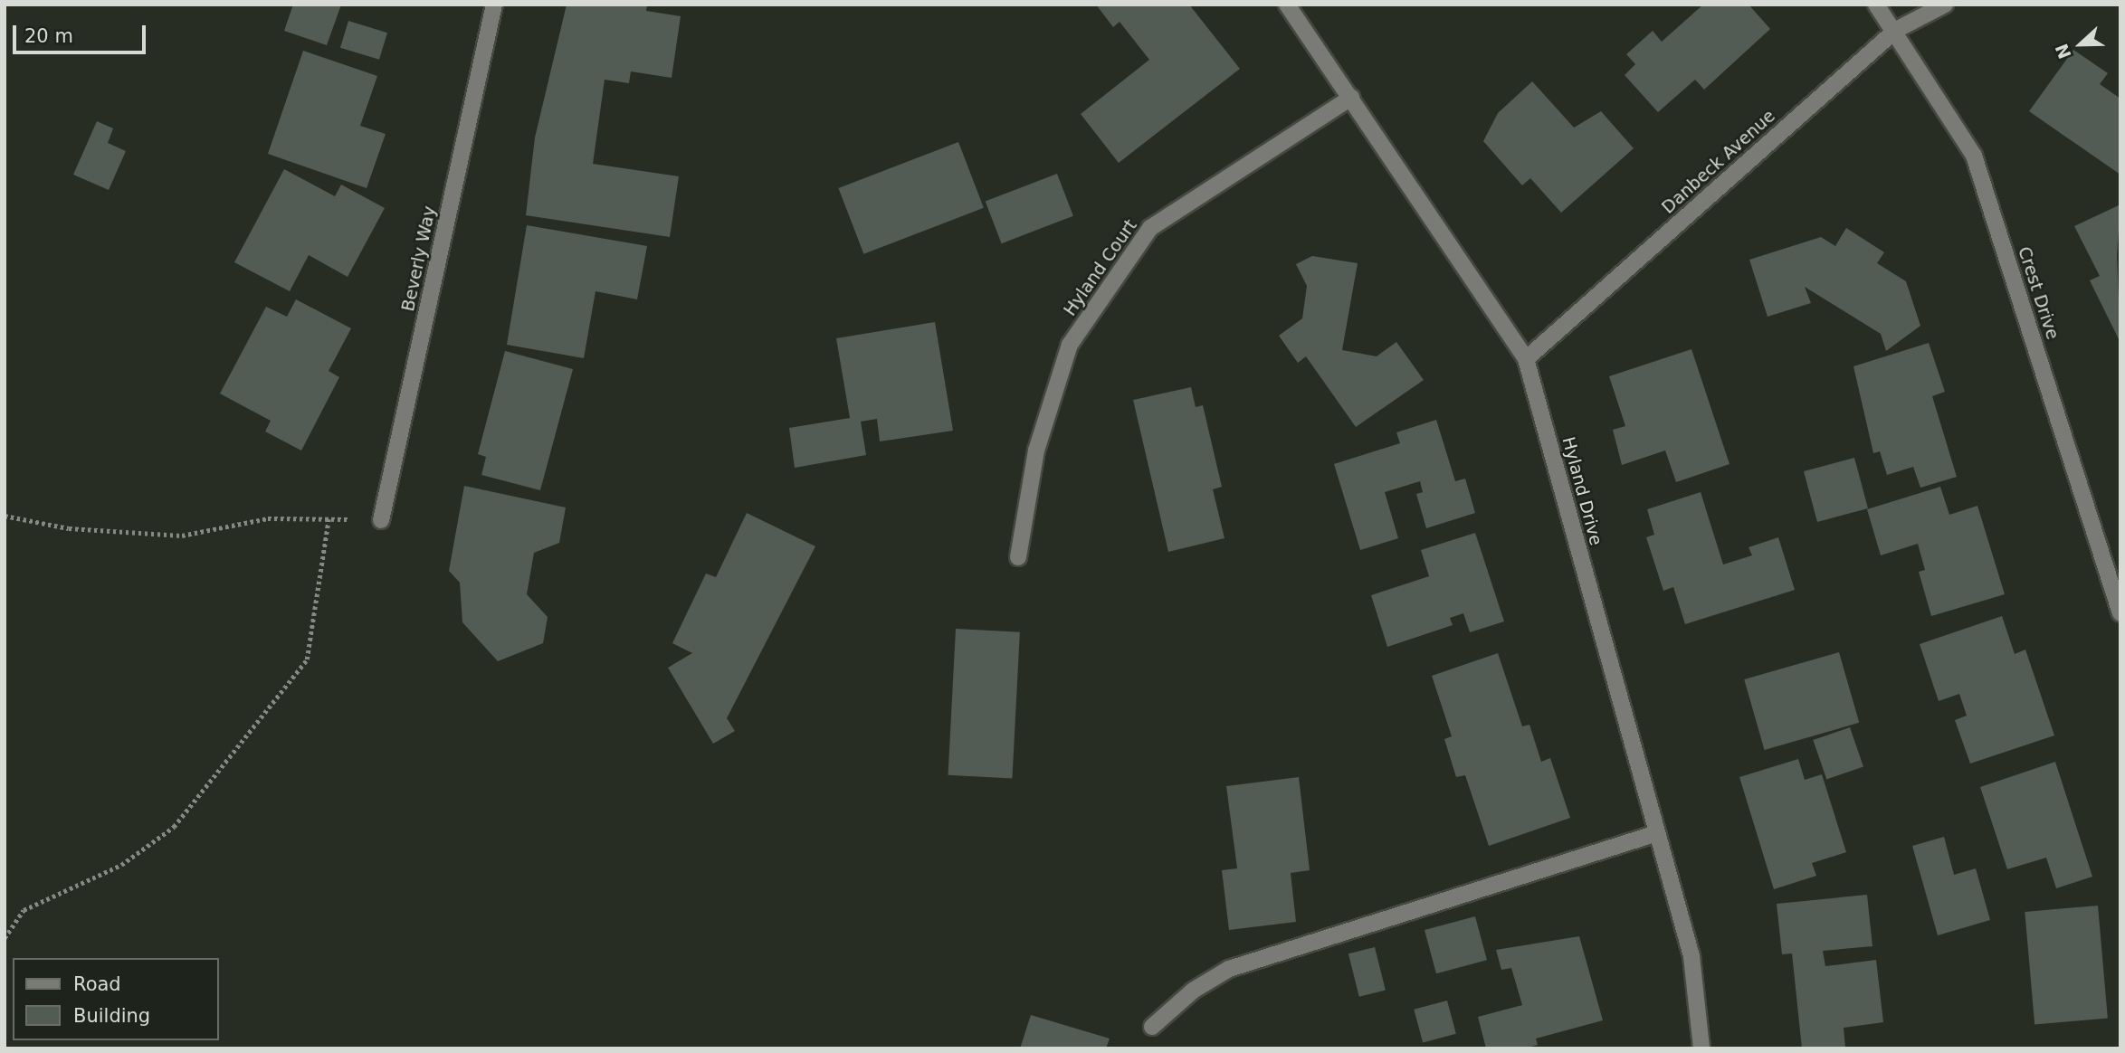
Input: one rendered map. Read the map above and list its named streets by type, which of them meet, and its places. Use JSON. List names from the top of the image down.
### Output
{
  "streets": {
    "street": [
      "Danbeck Avenue",
      "Beverly Way",
      "Hyland Court",
      "Crest Drive",
      "Hyland Drive"
    ]
  },
  "crossings": [
    ["Danbeck Avenue", "Crest Drive"],
    ["Danbeck Avenue", "Hyland Drive"],
    ["Hyland Court", "Hyland Drive"]
  ],
  "legend": ["Road", "Building"],
  "scale_bar": "20 m",
  "north": "left"
}
